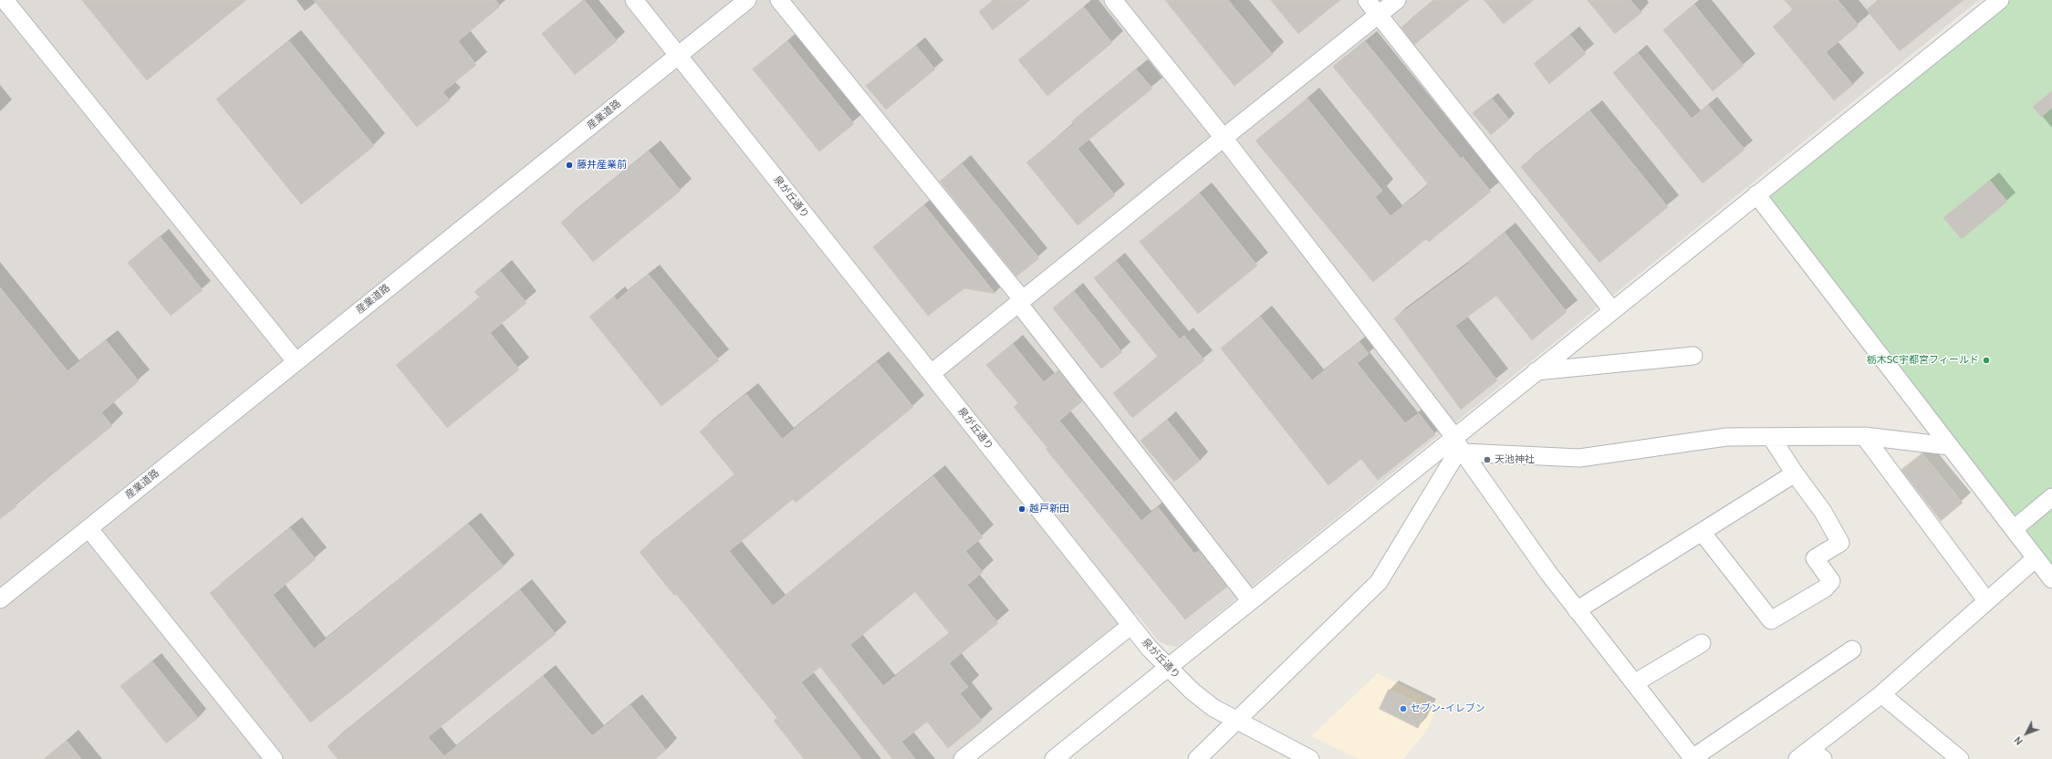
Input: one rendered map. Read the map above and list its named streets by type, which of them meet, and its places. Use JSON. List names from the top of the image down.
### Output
{
  "streets": {
    "street": ["産業道路", "泉が丘通り"]
  },
  "crossings": [
    ["産業道路", "泉が丘通り"]
  ],
  "places": [
    "藤井産業前",
    "栃木SC宇都宮フィールド",
    "天池神社",
    "越戸新田",
    "セブン-イレブン"
  ],
  "north": "bottom left"
}
